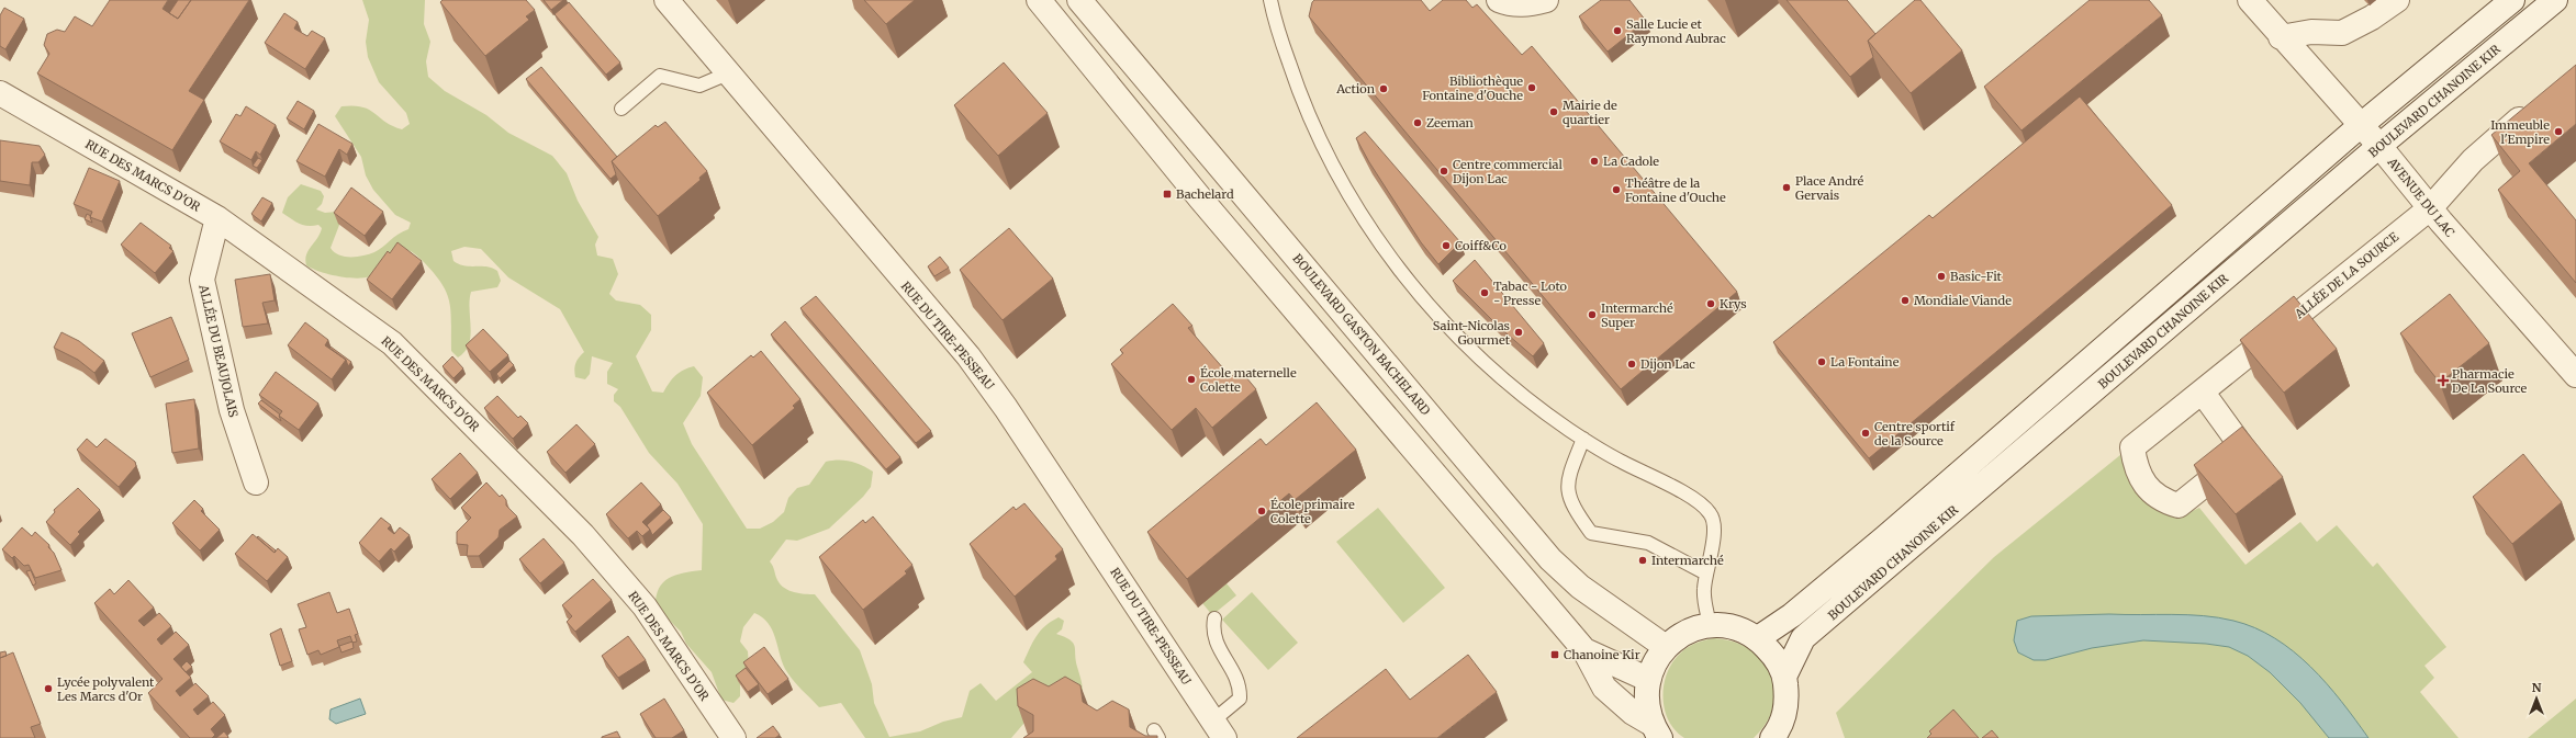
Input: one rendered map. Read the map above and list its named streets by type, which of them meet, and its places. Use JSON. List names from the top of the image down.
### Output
{
  "streets": {
    "street": [
      "BOULEVARD CHANOINE KIR",
      "RUE DES MARCS D'OR",
      "AVENUE DU LAC",
      "ALLÉE DE LA SOURCE",
      "BOULEVARD GASTON BACHELARD",
      "RUE DU TIRE-PESSEAU",
      "ALLÉE DU BEAUJOLAIS"
    ]
  },
  "crossings": [
    ["BOULEVARD CHANOINE KIR", "AVENUE DU LAC"],
    ["RUE DES MARCS D'OR", "ALLÉE DU BEAUJOLAIS"],
    ["AVENUE DU LAC", "ALLÉE DE LA SOURCE"]
  ],
  "places": {
    "other": [
      "Salle Lucie et Raymond Aubrac",
      "Bibliothèque Fontaine d'Ouche",
      "Action",
      "Mairie de quartier",
      "Zeeman",
      "Immeuble l'Empire",
      "La Cadole",
      "Centre commercial Dijon Lac",
      "Place André Gervais",
      "Théâtre de la Fontaine d'Ouche",
      "Coiff&Co",
      "Basic-Fit",
      "Tabac - Loto - Presse",
      "Mondiale Viande",
      "Krys",
      "Intermarché Super",
      "Saint-Nicolas Gourmet",
      "La Fontaine",
      "Dijon Lac",
      "École maternelle Colette",
      "Centre sportif de la Source",
      "École primaire Colette",
      "Intermarché",
      "Lycée polyvalent Les Marcs d'Or"
    ],
    "transit": ["Bachelard", "Chanoine Kir"],
    "health": ["Pharmacie De La Source"]
  },
  "north": "top"
}
